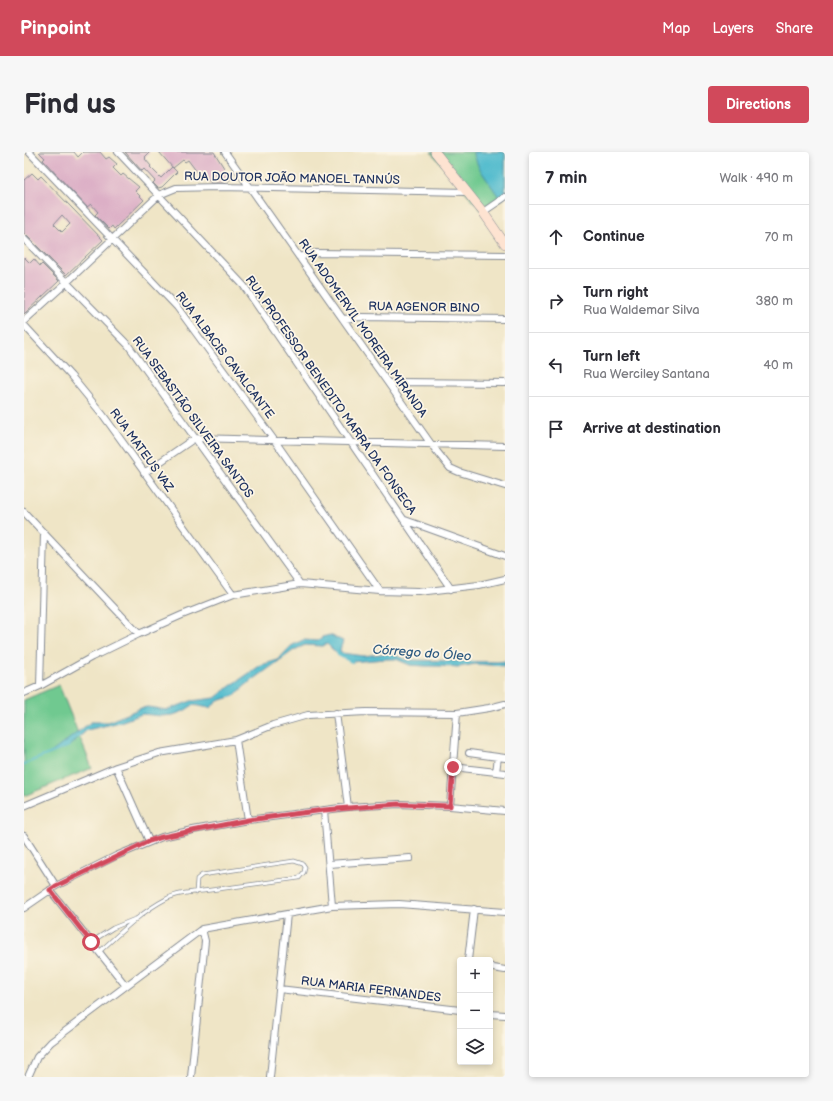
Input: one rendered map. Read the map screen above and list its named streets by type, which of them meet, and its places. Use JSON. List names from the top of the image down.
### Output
{
  "streets": {
    "street": [
      "RUA DOUTOR JOÃO MANOEL TANNÚS",
      "RUA AGENOR BINO",
      "RUA ADOMERVIL MOREIRA MIRANDA",
      "RUA ALBACIS CAVALCANTE",
      "RUA PROFESSOR BENEDITO MARRA DA FONSECA",
      "RUA SEBASTIÃO SILVEIRA SANTOS",
      "RUA MATEUS VAZ",
      "RUA MARIA FERNANDES"
    ]
  },
  "crossings": [
    ["RUA DOUTOR JOÃO MANOEL TANNÚS", "RUA ADOMERVIL MOREIRA MIRANDA"],
    ["RUA DOUTOR JOÃO MANOEL TANNÚS", "RUA ALBACIS CAVALCANTE"],
    ["RUA DOUTOR JOÃO MANOEL TANNÚS", "RUA PROFESSOR BENEDITO MARRA DA FONSECA"],
    ["RUA DOUTOR JOÃO MANOEL TANNÚS", "RUA SEBASTIÃO SILVEIRA SANTOS"],
    ["RUA AGENOR BINO", "RUA ADOMERVIL MOREIRA MIRANDA"]
  ],
  "water": ["Córrego do Óleo"],
  "page": {
    "header": "Pinpoint",
    "nav": ["Map", "Layers", "Share"],
    "buttons": "Directions",
    "title": "Find us",
    "heading": ["7 min", "Walk · 490 m"],
    "list": [
      ["Continue", "70 m"],
      ["Turn right", "Rua Waldemar Silva", "380 m"],
      ["Turn left", "Rua Werciley Santana", "40 m"],
      "Arrive at destination"
    ],
    "map_buttons": ["+", "−"]
  }
}
